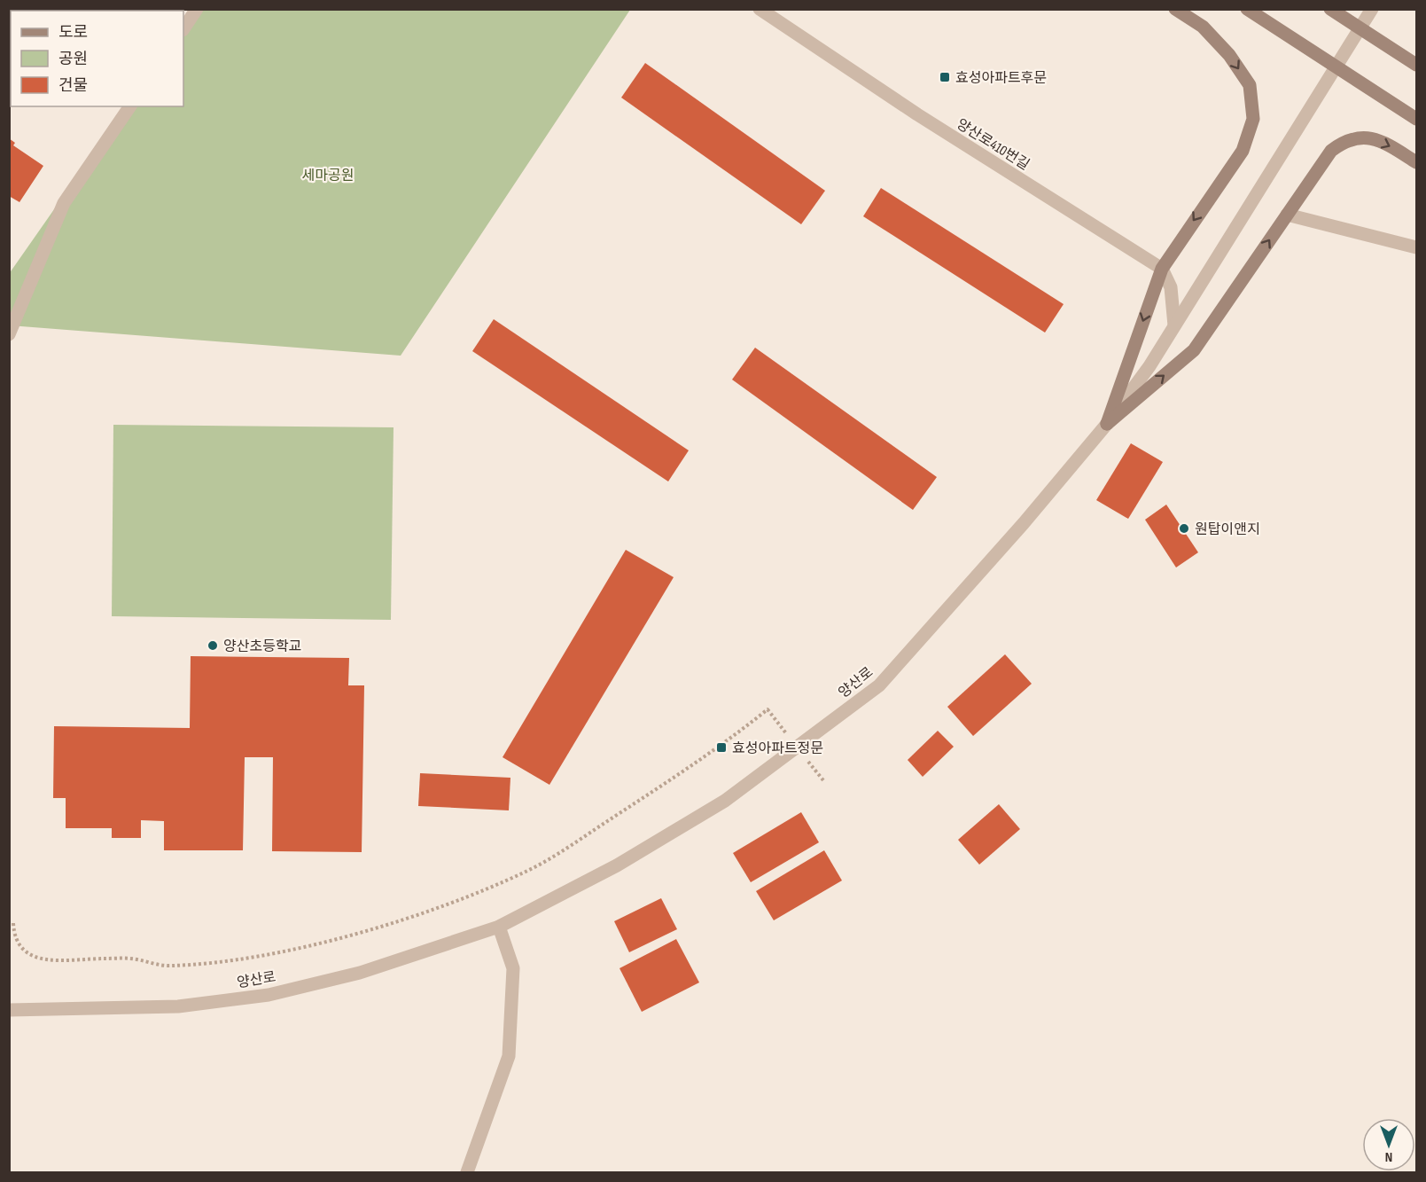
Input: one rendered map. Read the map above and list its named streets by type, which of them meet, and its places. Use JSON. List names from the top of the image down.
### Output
{
  "streets": {
    "street": ["양산로410번길", "양산로"]
  },
  "parks": ["세마공원"],
  "places": {
    "transit": ["효성아파트후문", "효성아파트정문"],
    "other": ["원탑이앤지", "양산초등학교"]
  },
  "legend": ["도로", "공원", "건물"],
  "north": "bottom"
}
